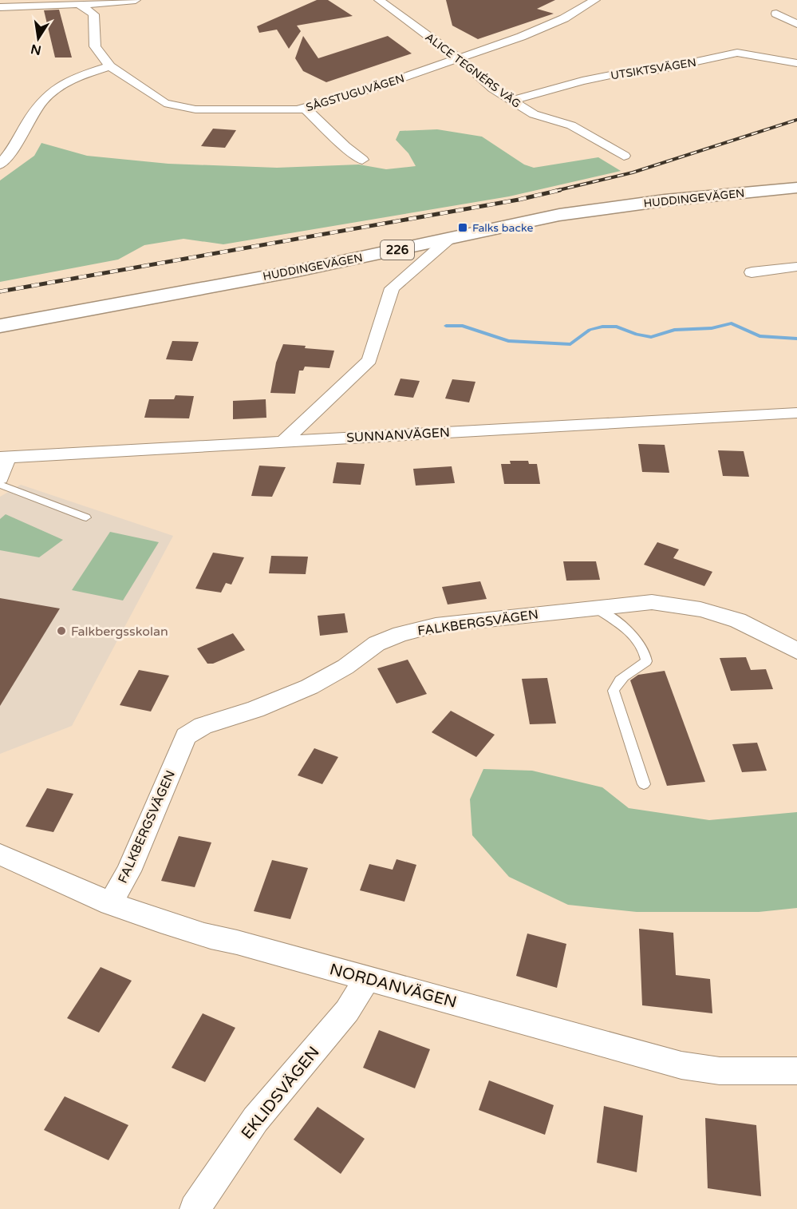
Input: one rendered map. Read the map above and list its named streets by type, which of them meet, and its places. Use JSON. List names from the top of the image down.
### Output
{
  "streets": {
    "main road": ["HUDDINGEVÄGEN", "226"],
    "street": [
      "UTSIKTSVÄGEN",
      "ALICE TEGNÉRS VÄG",
      "SÅGSTUGUVÄGEN",
      "SUNNANVÄGEN",
      "FALKBERGSVÄGEN",
      "NORDANVÄGEN",
      "EKLIDSVÄGEN"
    ]
  },
  "crossings": [
    ["UTSIKTSVÄGEN", "ALICE TEGNÉRS VÄG"],
    ["ALICE TEGNÉRS VÄG", "SÅGSTUGUVÄGEN"],
    ["FALKBERGSVÄGEN", "NORDANVÄGEN"],
    ["NORDANVÄGEN", "EKLIDSVÄGEN"]
  ],
  "places": {
    "transit": ["Falks backe"],
    "other": ["Falkbergsskolan"]
  },
  "north": "bottom"
}
